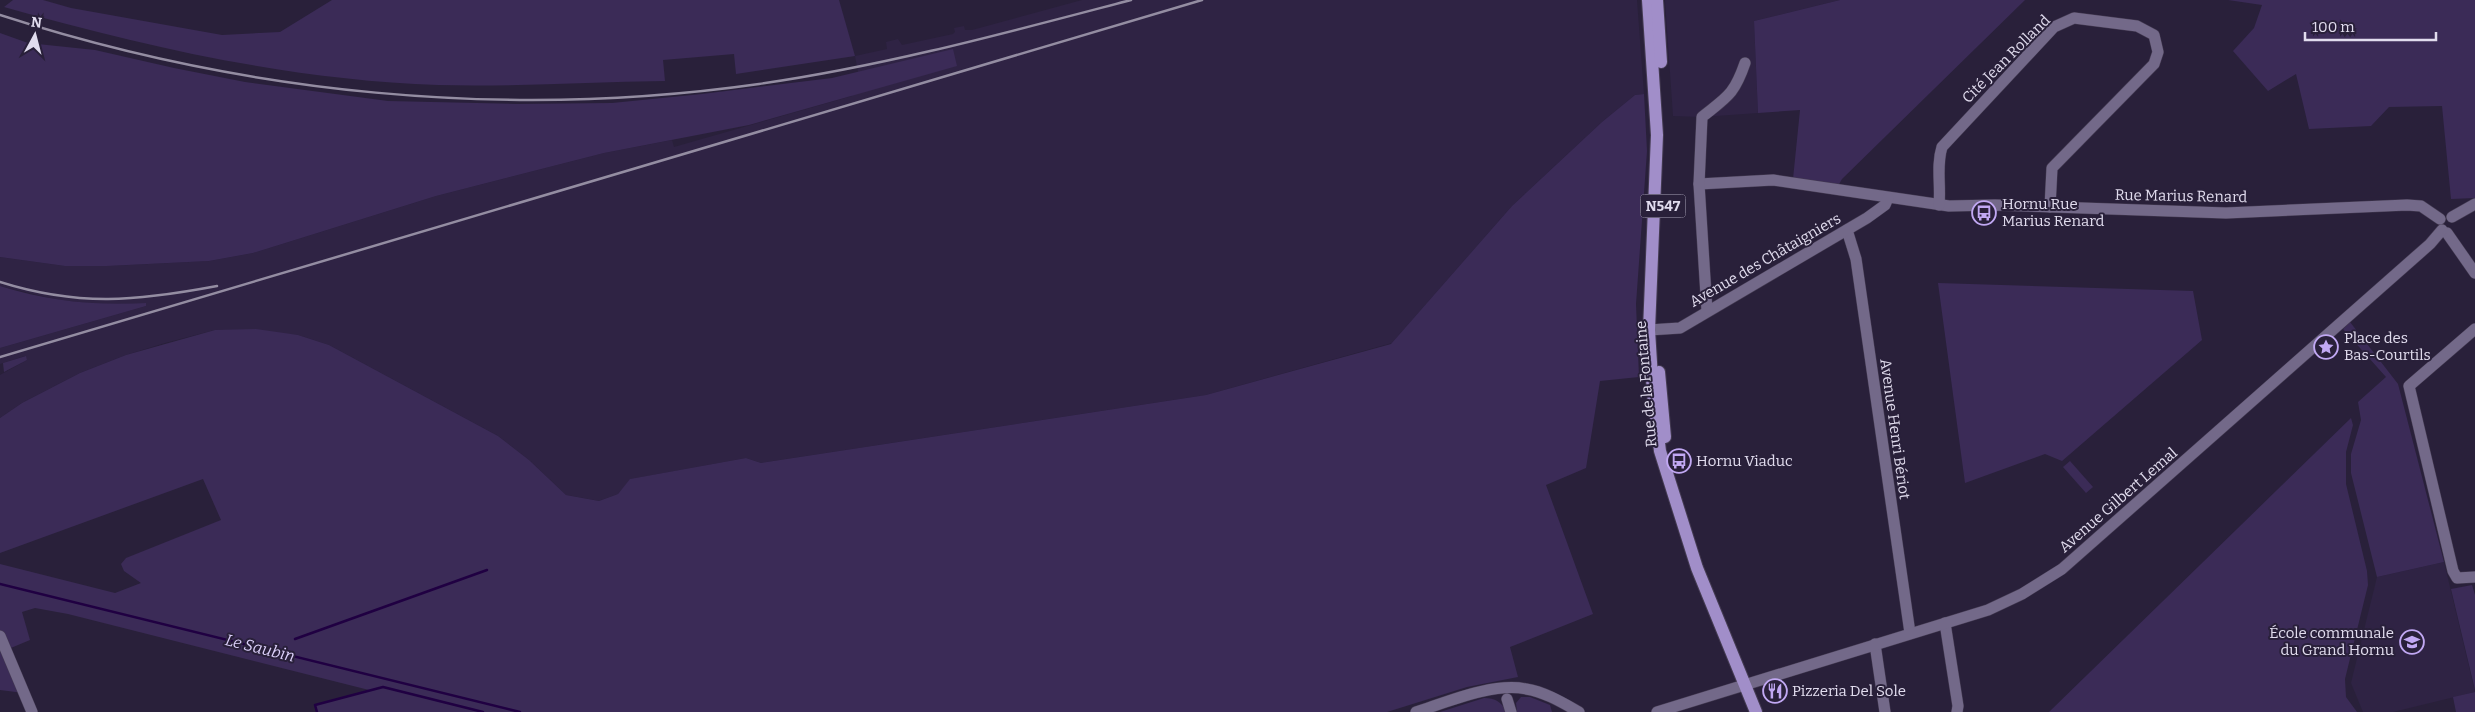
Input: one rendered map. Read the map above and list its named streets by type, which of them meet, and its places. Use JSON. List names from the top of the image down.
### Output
{
  "streets": {
    "main road": ["N547", "Rue de la Fontaine"],
    "street": [
      "Cité Jean Rolland",
      "Rue Marius Renard",
      "Avenue des Châtaigniers",
      "Avenue Henri Bériot",
      "Avenue Gilbert Lemal"
    ]
  },
  "crossings": [
    ["Cité Jean Rolland", "Rue Marius Renard"],
    ["Rue Marius Renard", "Avenue des Châtaigniers"],
    ["Rue Marius Renard", "Avenue Gilbert Lemal"],
    ["N547", "Rue de la Fontaine"],
    ["Avenue des Châtaigniers", "Rue de la Fontaine"],
    ["Avenue des Châtaigniers", "Avenue Henri Bériot"],
    ["Rue de la Fontaine", "Avenue Gilbert Lemal"],
    ["Avenue Henri Bériot", "Avenue Gilbert Lemal"]
  ],
  "water": ["Le Saubin"],
  "places": {
    "bus stop": ["Hornu Rue Marius Renard", "Hornu Viaduc"],
    "place": ["Place des Bas-Courtils"],
    "school or university": ["École communale du Grand Hornu"],
    "restaurant": ["Pizzeria Del Sole"]
  },
  "scale_bar": "100 m",
  "north": "top"
}
